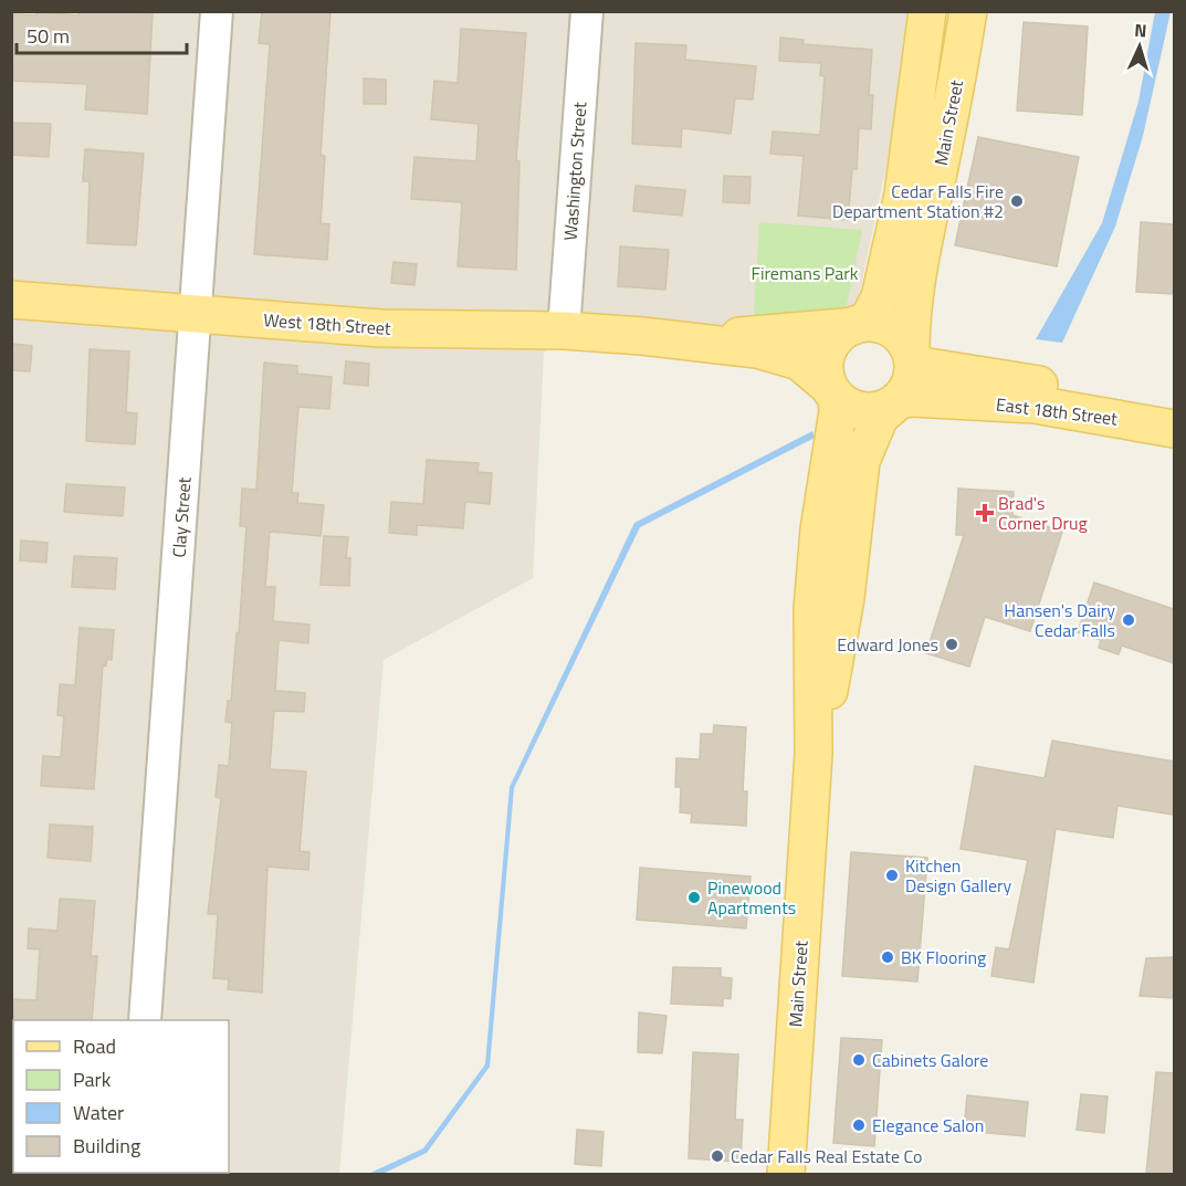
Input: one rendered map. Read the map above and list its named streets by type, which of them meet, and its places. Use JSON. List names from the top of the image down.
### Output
{
  "streets": {
    "main road": ["Main Street", "West 18th Street", "East 18th Street"],
    "street": ["Washington Street", "Clay Street"]
  },
  "crossings": [
    ["Main Street", "West 18th Street"],
    ["Main Street", "East 18th Street"],
    ["Washington Street", "West 18th Street"],
    ["West 18th Street", "East 18th Street"],
    ["West 18th Street", "Clay Street"]
  ],
  "parks": ["Firemans Park"],
  "places": {
    "other": [
      "Cedar Falls Fire Department Station #2",
      "Hansen's Dairy Cedar Falls",
      "Edward Jones",
      "Kitchen Design Gallery",
      "Pinewood Apartments",
      "BK Flooring",
      "Cabinets Galore",
      "Elegance Salon",
      "Cedar Falls Real Estate Co"
    ],
    "health": ["Brad's Corner Drug"]
  },
  "legend": [
    "Road",
    "Park",
    "Water",
    "Building"
  ],
  "scale_bar": "50 m",
  "north": "top"
}
